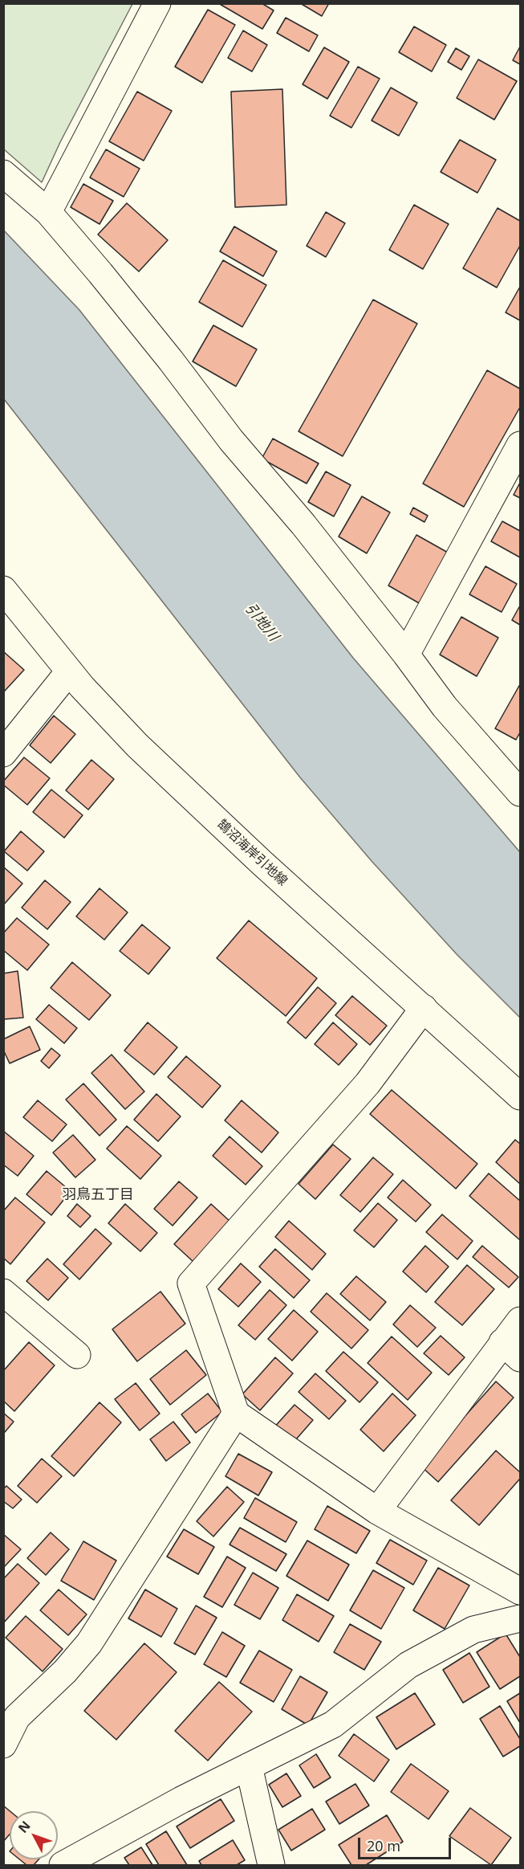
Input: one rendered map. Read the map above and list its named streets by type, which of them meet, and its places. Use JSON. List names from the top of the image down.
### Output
{
  "streets": {
    "street": ["鵠沼海岸引地線"]
  },
  "districts": ["羽鳥五丁目"],
  "water": ["引地川"],
  "scale_bar": "20 m",
  "north": "top left"
}
